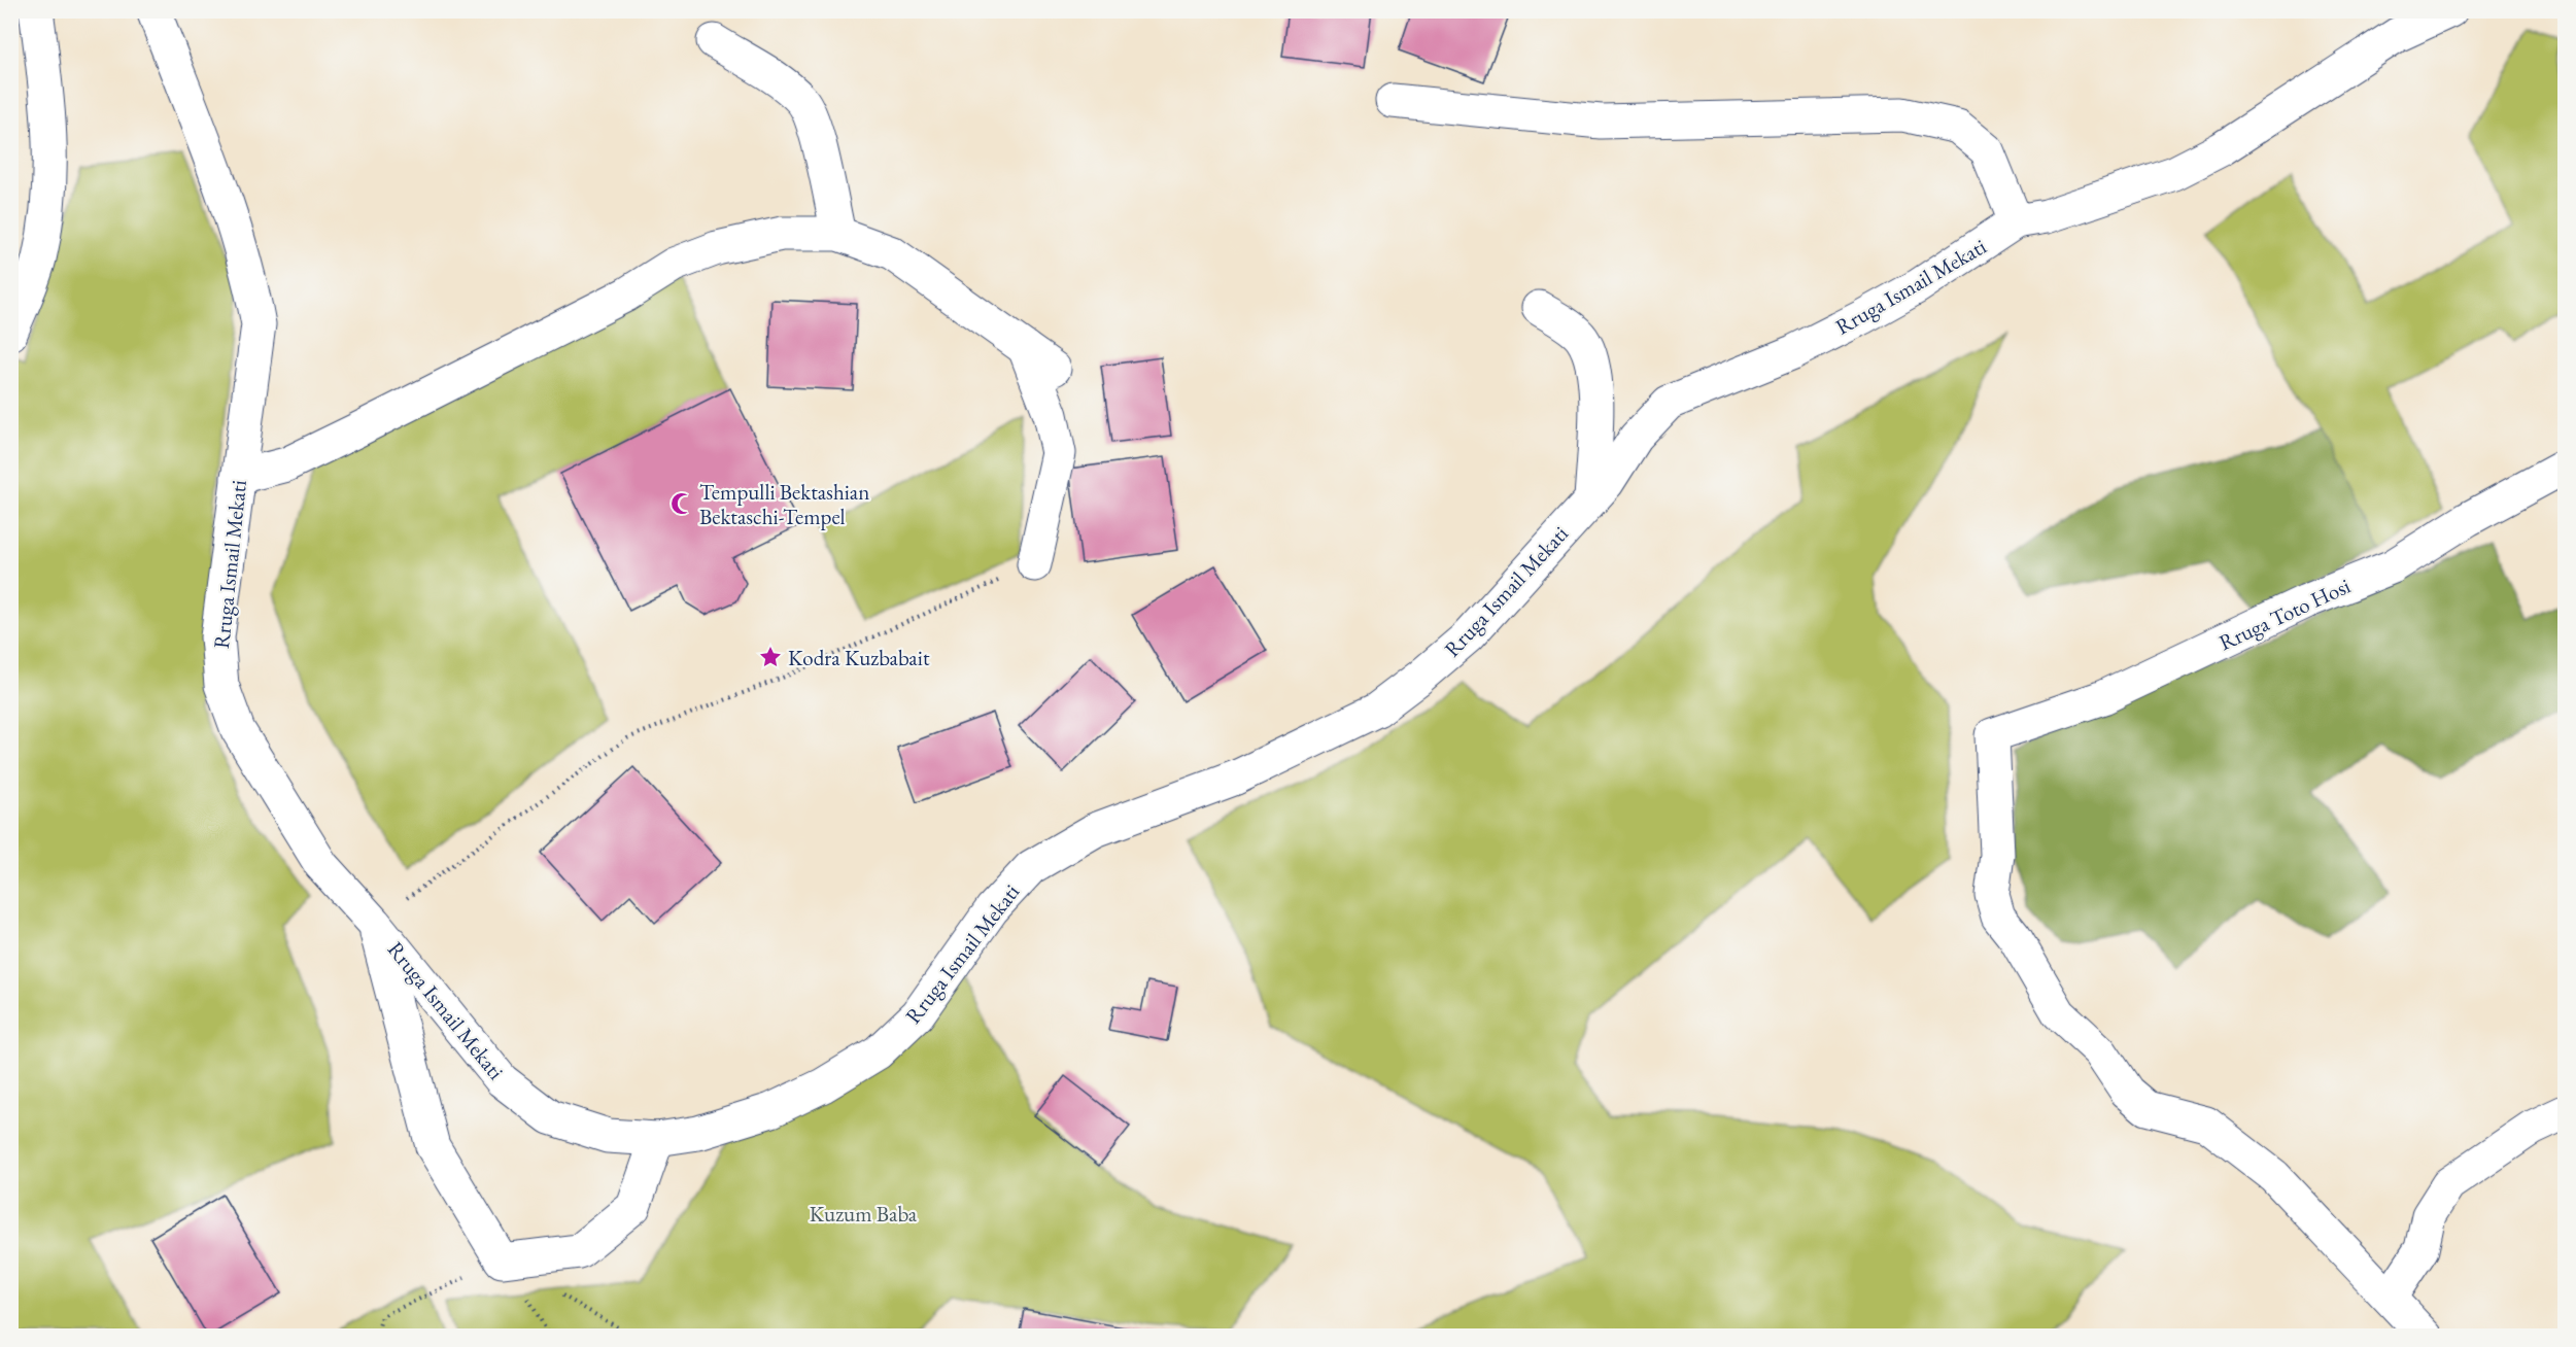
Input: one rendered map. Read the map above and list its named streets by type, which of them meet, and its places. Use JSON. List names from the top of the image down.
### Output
{
  "streets": {
    "street": ["Rruga Ismail Mekati", "Rruga Toto Hosi"]
  },
  "parks": ["Kuzum Baba"],
  "places": {
    "mosque": ["Tempulli Bektashian Bektaschi-Tempel"],
    "place": ["Kodra Kuzbabait"]
  }
}
